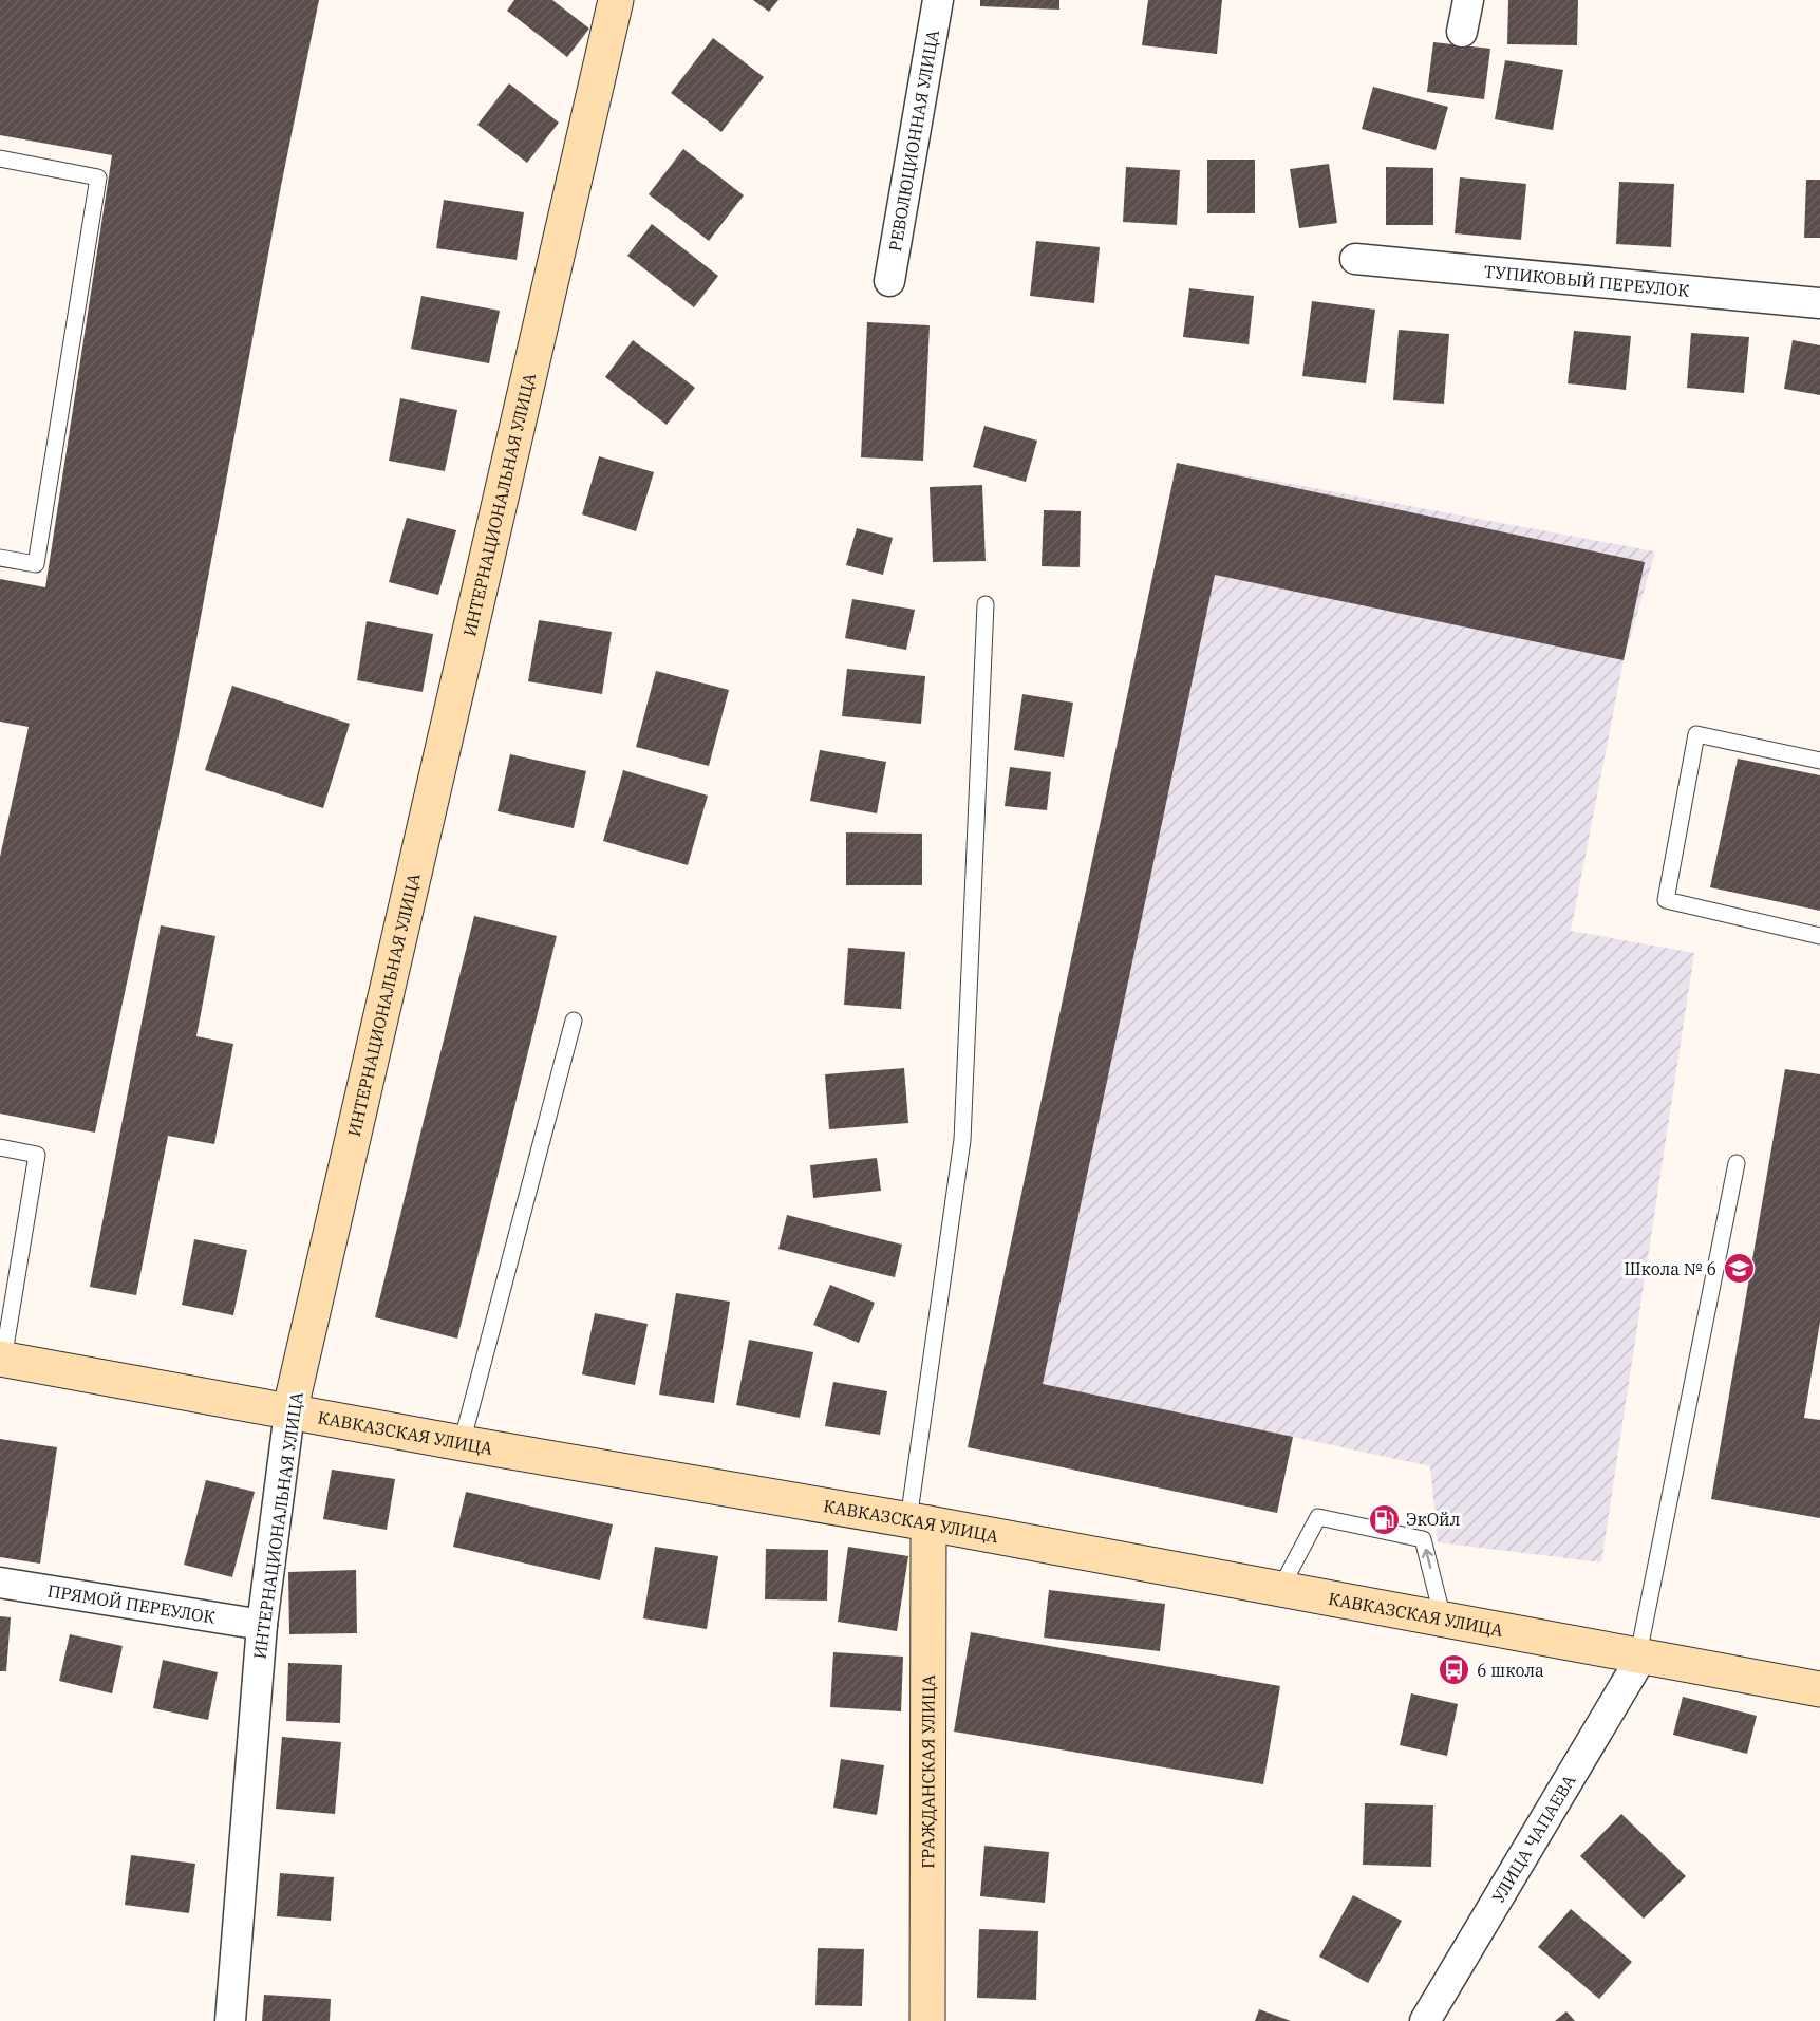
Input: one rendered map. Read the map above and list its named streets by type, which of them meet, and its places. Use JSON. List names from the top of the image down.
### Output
{
  "streets": {
    "street": [
      "РЕВОЛЮЦИОННАЯ УЛИЦА",
      "ТУПИКОВЫЙ ПЕРЕУЛОК",
      "ИНТЕРНАЦИОНАЛЬНАЯ УЛИЦА",
      "КАВКАЗСКАЯ УЛИЦА",
      "ПРЯМОЙ ПЕРЕУЛОК",
      "ГРАЖДАНСКАЯ УЛИЦА",
      "УЛИЦА ЧАПАЕВА"
    ]
  },
  "crossings": [
    ["ИНТЕРНАЦИОНАЛЬНАЯ УЛИЦА", "КАВКАЗСКАЯ УЛИЦА"],
    ["ИНТЕРНАЦИОНАЛЬНАЯ УЛИЦА", "ПРЯМОЙ ПЕРЕУЛОК"],
    ["КАВКАЗСКАЯ УЛИЦА", "ГРАЖДАНСКАЯ УЛИЦА"],
    ["КАВКАЗСКАЯ УЛИЦА", "УЛИЦА ЧАПАЕВА"]
  ],
  "places": {
    "school or university": ["Школа № 6"],
    "fuel station": ["ЭкОйл"],
    "bus stop": ["6 школа"]
  }
}
